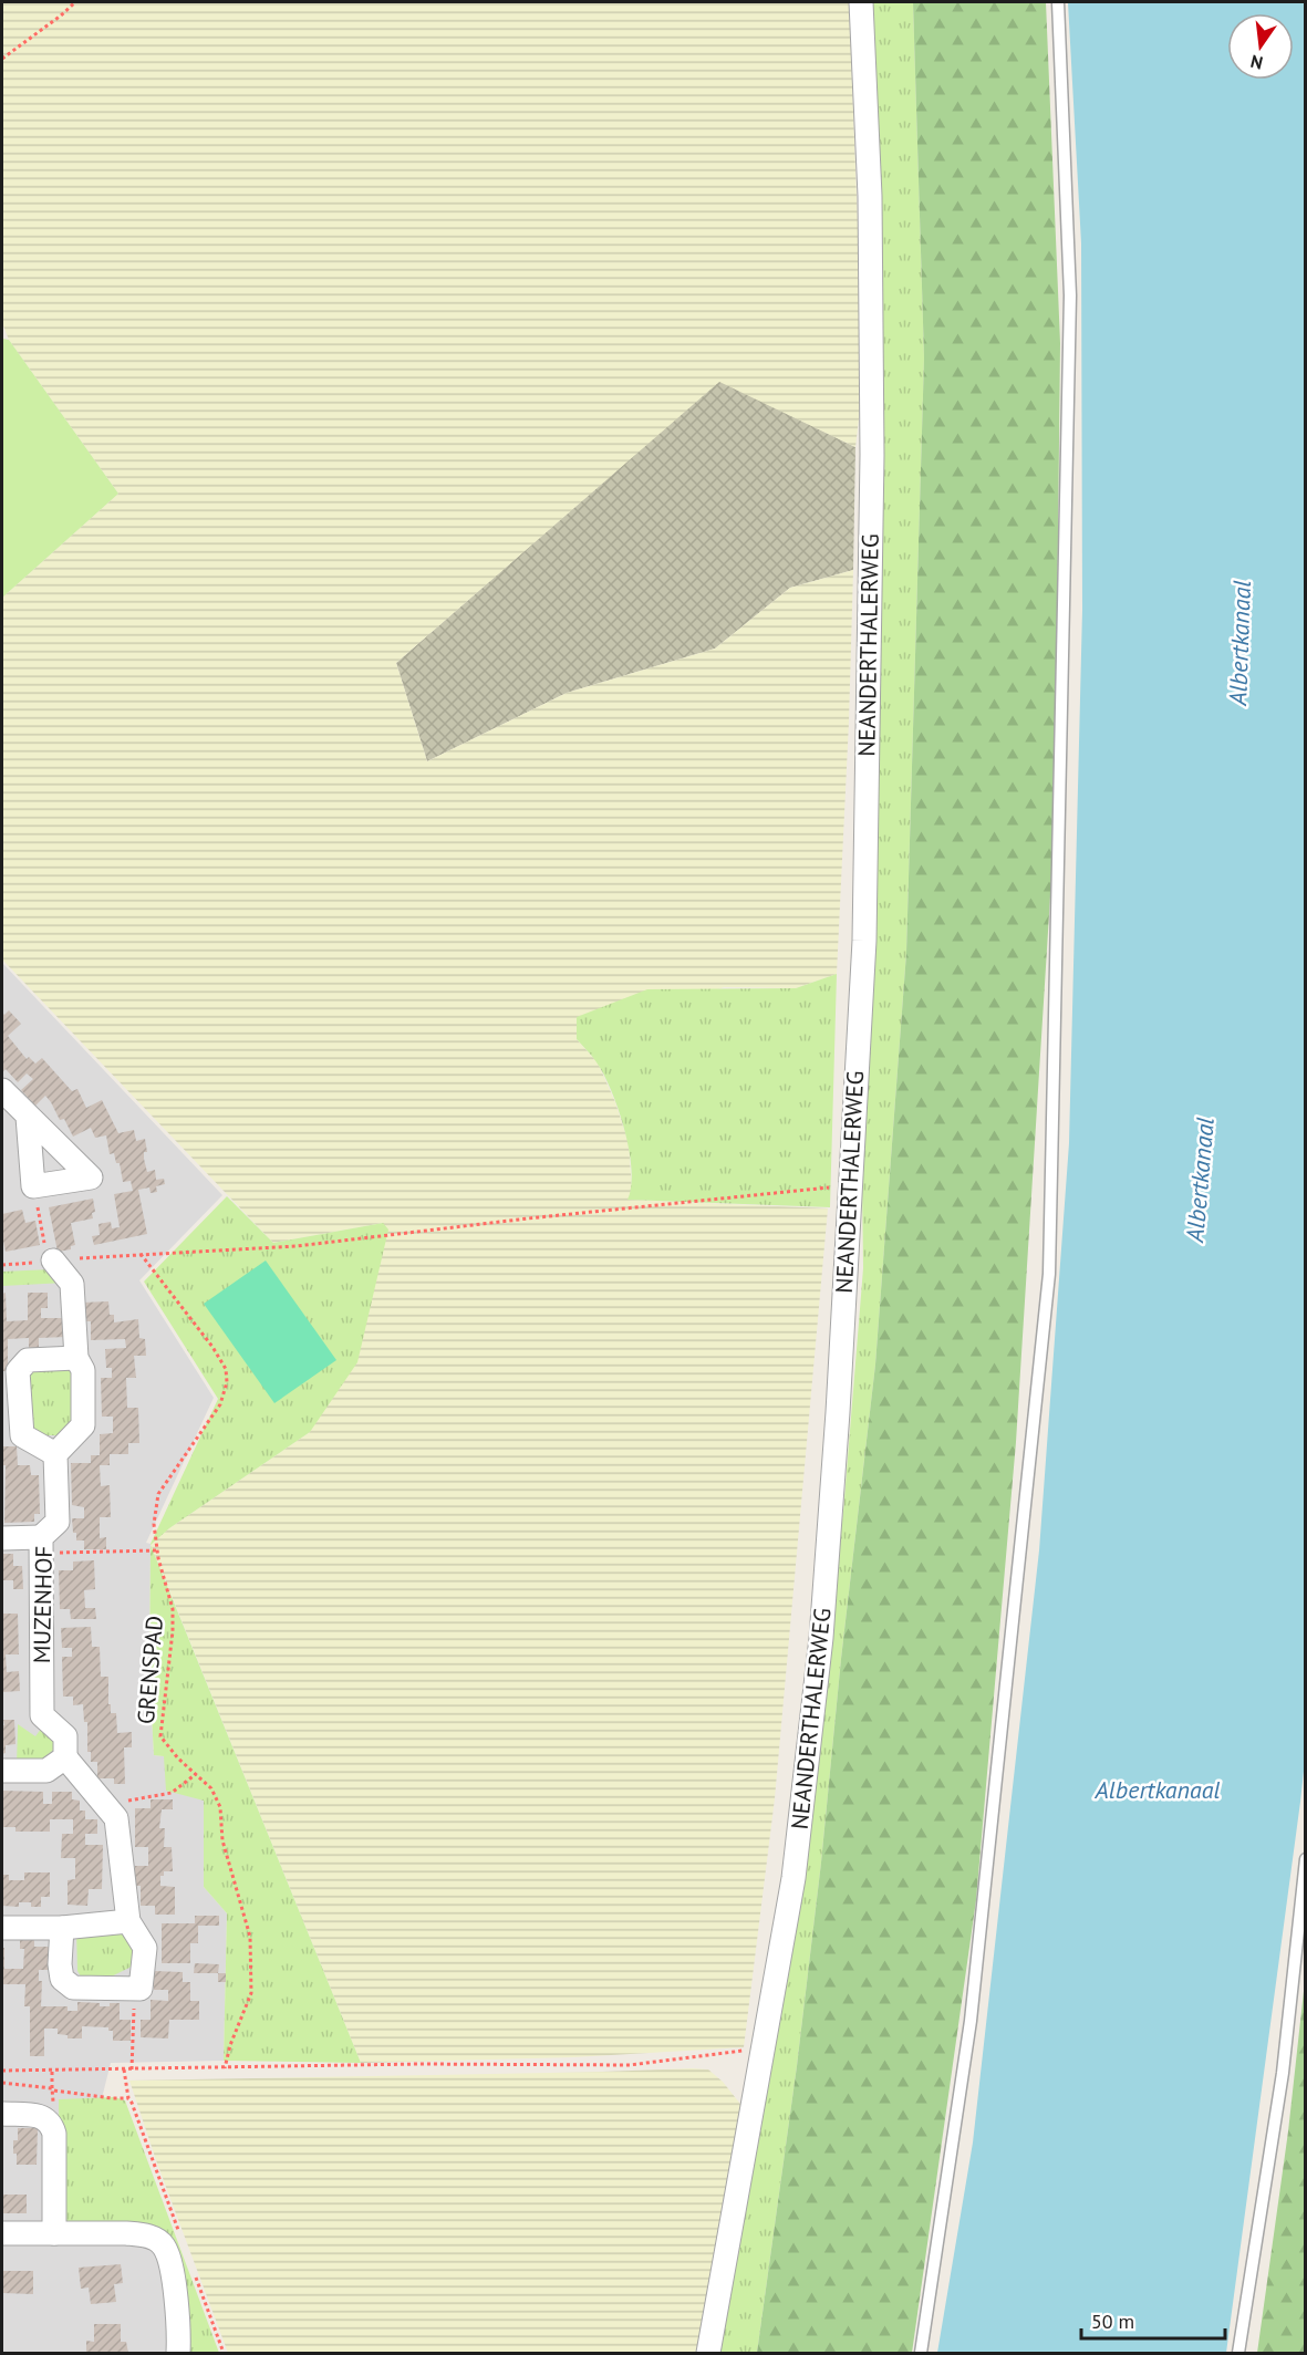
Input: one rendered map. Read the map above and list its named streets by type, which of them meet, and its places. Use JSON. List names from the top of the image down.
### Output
{
  "streets": {
    "street": ["NEANDERTHALERWEG", "MUZENHOF"],
    "path": ["GRENSPAD"]
  },
  "crossings": [
    ["NEANDERTHALERWEG", "GRENSPAD"]
  ],
  "water": ["Albertkanaal"],
  "scale_bar": "50 m",
  "north": "bottom"
}
